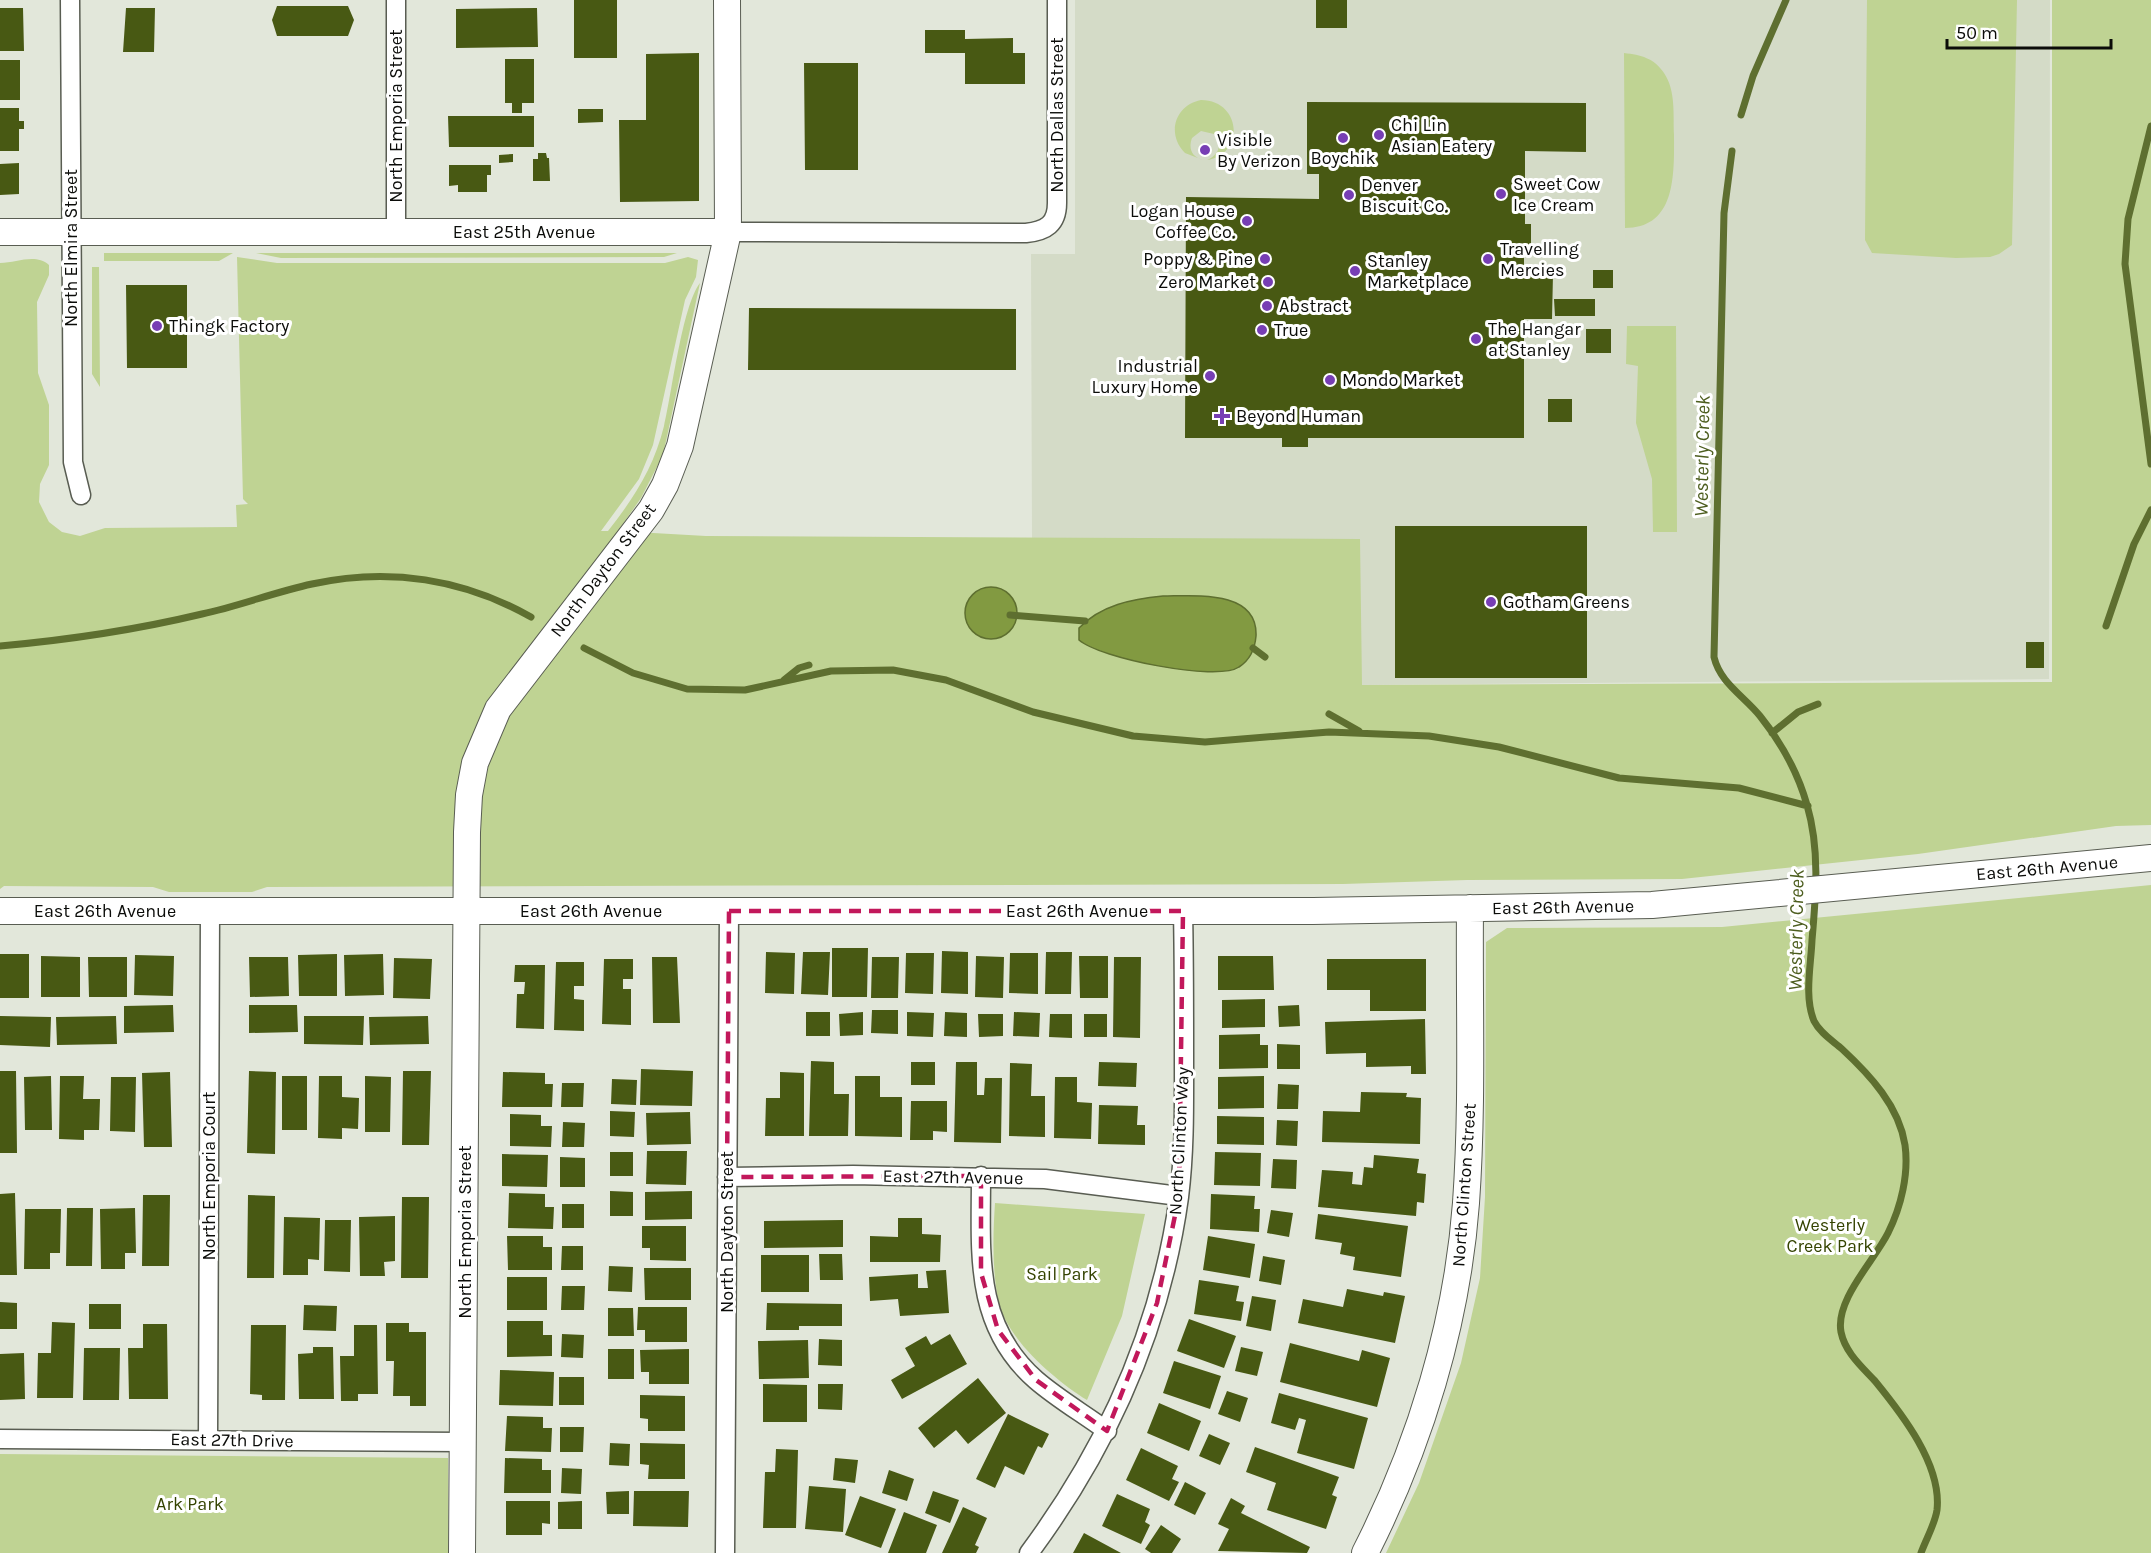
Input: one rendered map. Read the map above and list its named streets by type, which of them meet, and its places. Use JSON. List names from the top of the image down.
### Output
{
  "streets": {
    "street": [
      "North Dallas Street",
      "North Emporia Street",
      "East 25th Avenue",
      "North Elmira Street",
      "North Dayton Street",
      "East 26th Avenue",
      "North Clinton Way",
      "North Emporia Court",
      "East 27th Avenue",
      "North Clinton Street",
      "East 27th Drive"
    ]
  },
  "crossings": [
    ["North Dallas Street", "East 25th Avenue"],
    ["North Emporia Street", "East 25th Avenue"],
    ["North Emporia Street", "North Dayton Street"],
    ["North Emporia Street", "East 26th Avenue"],
    ["North Emporia Street", "East 27th Drive"],
    ["East 25th Avenue", "North Elmira Street"],
    ["East 25th Avenue", "North Dayton Street"],
    ["North Dayton Street", "East 26th Avenue"],
    ["North Dayton Street", "East 27th Avenue"],
    ["East 26th Avenue", "North Clinton Way"],
    ["East 26th Avenue", "North Emporia Court"],
    ["East 26th Avenue", "North Clinton Street"],
    ["North Clinton Way", "East 27th Avenue"],
    ["North Emporia Court", "East 27th Drive"]
  ],
  "water": ["Westerly Creek"],
  "parks": ["Westerly Creek Park", "Sail Park", "Ark Park"],
  "places": {
    "other": [
      "Chi Lin Asian Eatery",
      "Boychik",
      "Visible By Verizon",
      "Sweet Cow Ice Cream",
      "Denver Biscuit Co.",
      "Logan House Coffee Co.",
      "Poppy & Pine",
      "Travelling Mercies",
      "Stanley Marketplace",
      "Zero Market",
      "Abstract",
      "Thingk Factory",
      "True",
      "The Hangar at Stanley",
      "Industrial Luxury Home",
      "Mondo Market",
      "Gotham Greens"
    ],
    "health": ["Beyond Human"]
  },
  "scale_bar": "50 m"
}
